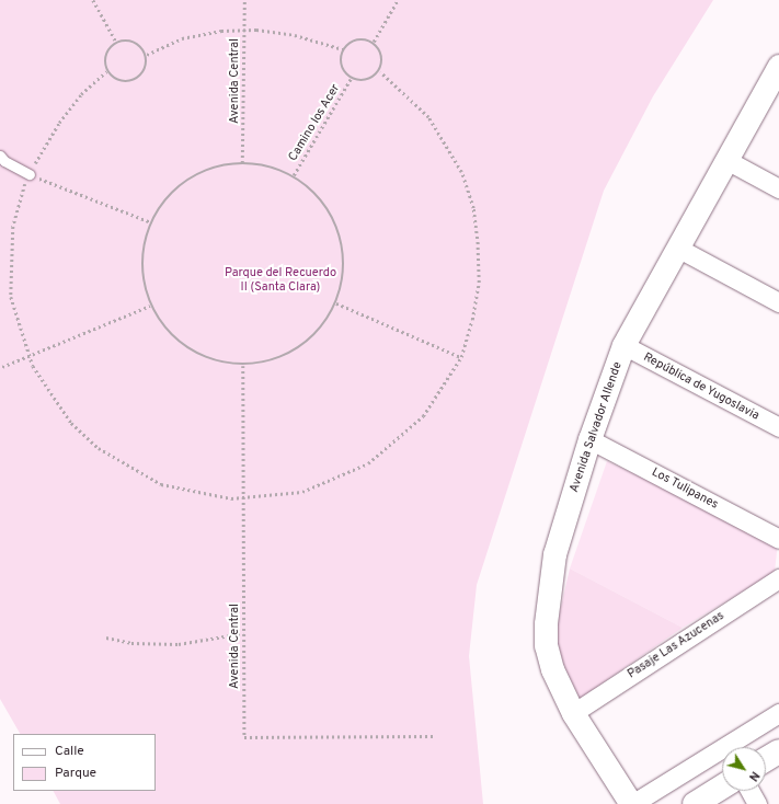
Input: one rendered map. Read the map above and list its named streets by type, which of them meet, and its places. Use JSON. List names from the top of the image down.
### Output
{
  "streets": {
    "street": [
      "República de Yugoslavia",
      "Avenida Salvador Allende",
      "Los Tulipanes",
      "Pasaje Las Azucenas"
    ],
    "path": ["Avenida Central", "Camino los Acer"]
  },
  "crossings": [
    ["República de Yugoslavia", "Avenida Salvador Allende"],
    ["Avenida Salvador Allende", "Los Tulipanes"],
    ["Avenida Salvador Allende", "Pasaje Las Azucenas"]
  ],
  "parks": ["Parque del Recuerdo II (Santa Clara)"],
  "legend": ["Calle", "Parque"],
  "north": "bottom right"
}
